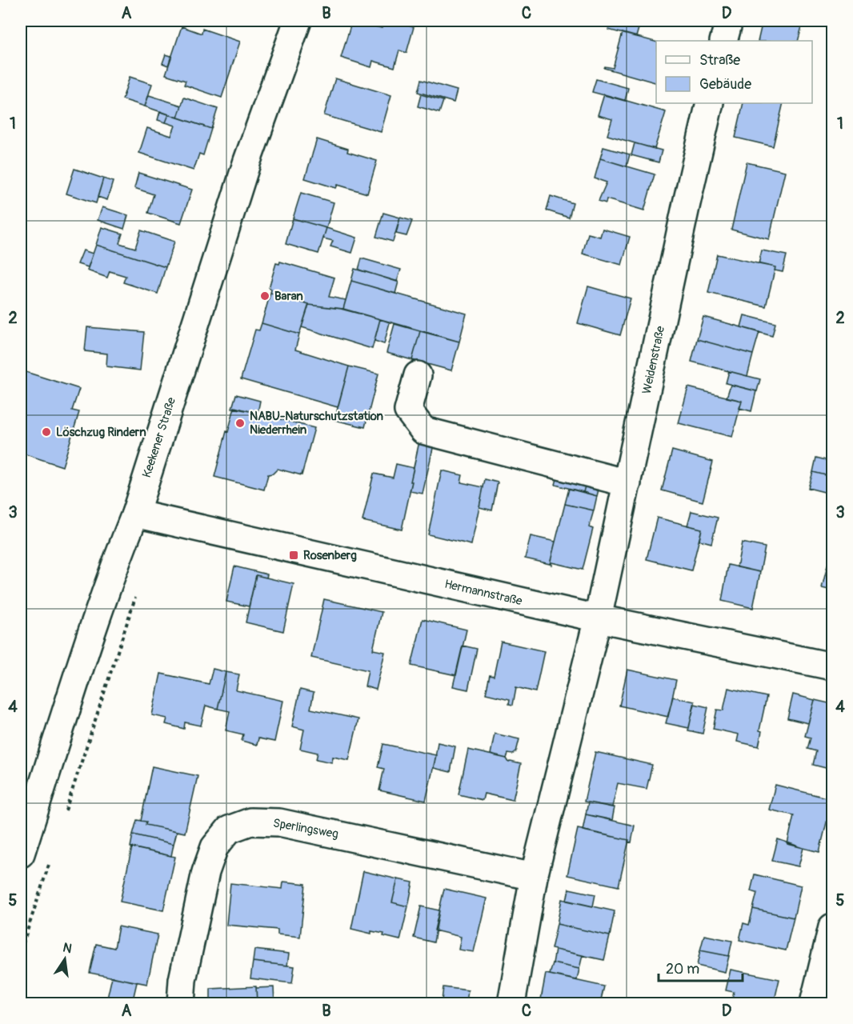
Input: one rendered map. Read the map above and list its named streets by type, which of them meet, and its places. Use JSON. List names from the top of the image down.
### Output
{
  "streets": {
    "street": [
      "Weidenstraße",
      "Keekener Straße",
      "Hermannstraße",
      "Sperlingsweg"
    ]
  },
  "crossings": [
    ["Weidenstraße", "Hermannstraße"],
    ["Keekener Straße", "Hermannstraße"]
  ],
  "places": {
    "other": ["Baran", "NABU-Naturschutzstation Niederrhein", "Löschzug Rindern"],
    "transit": ["Rosenberg"]
  },
  "legend": ["Straße", "Gebäude"],
  "scale_bar": "20 m",
  "north": "top",
  "grid": {
    "columns": [
      "A",
      "B",
      "C",
      "D"
    ],
    "rows": [
      "1",
      "2",
      "3",
      "4",
      "5"
    ]
  }
}
